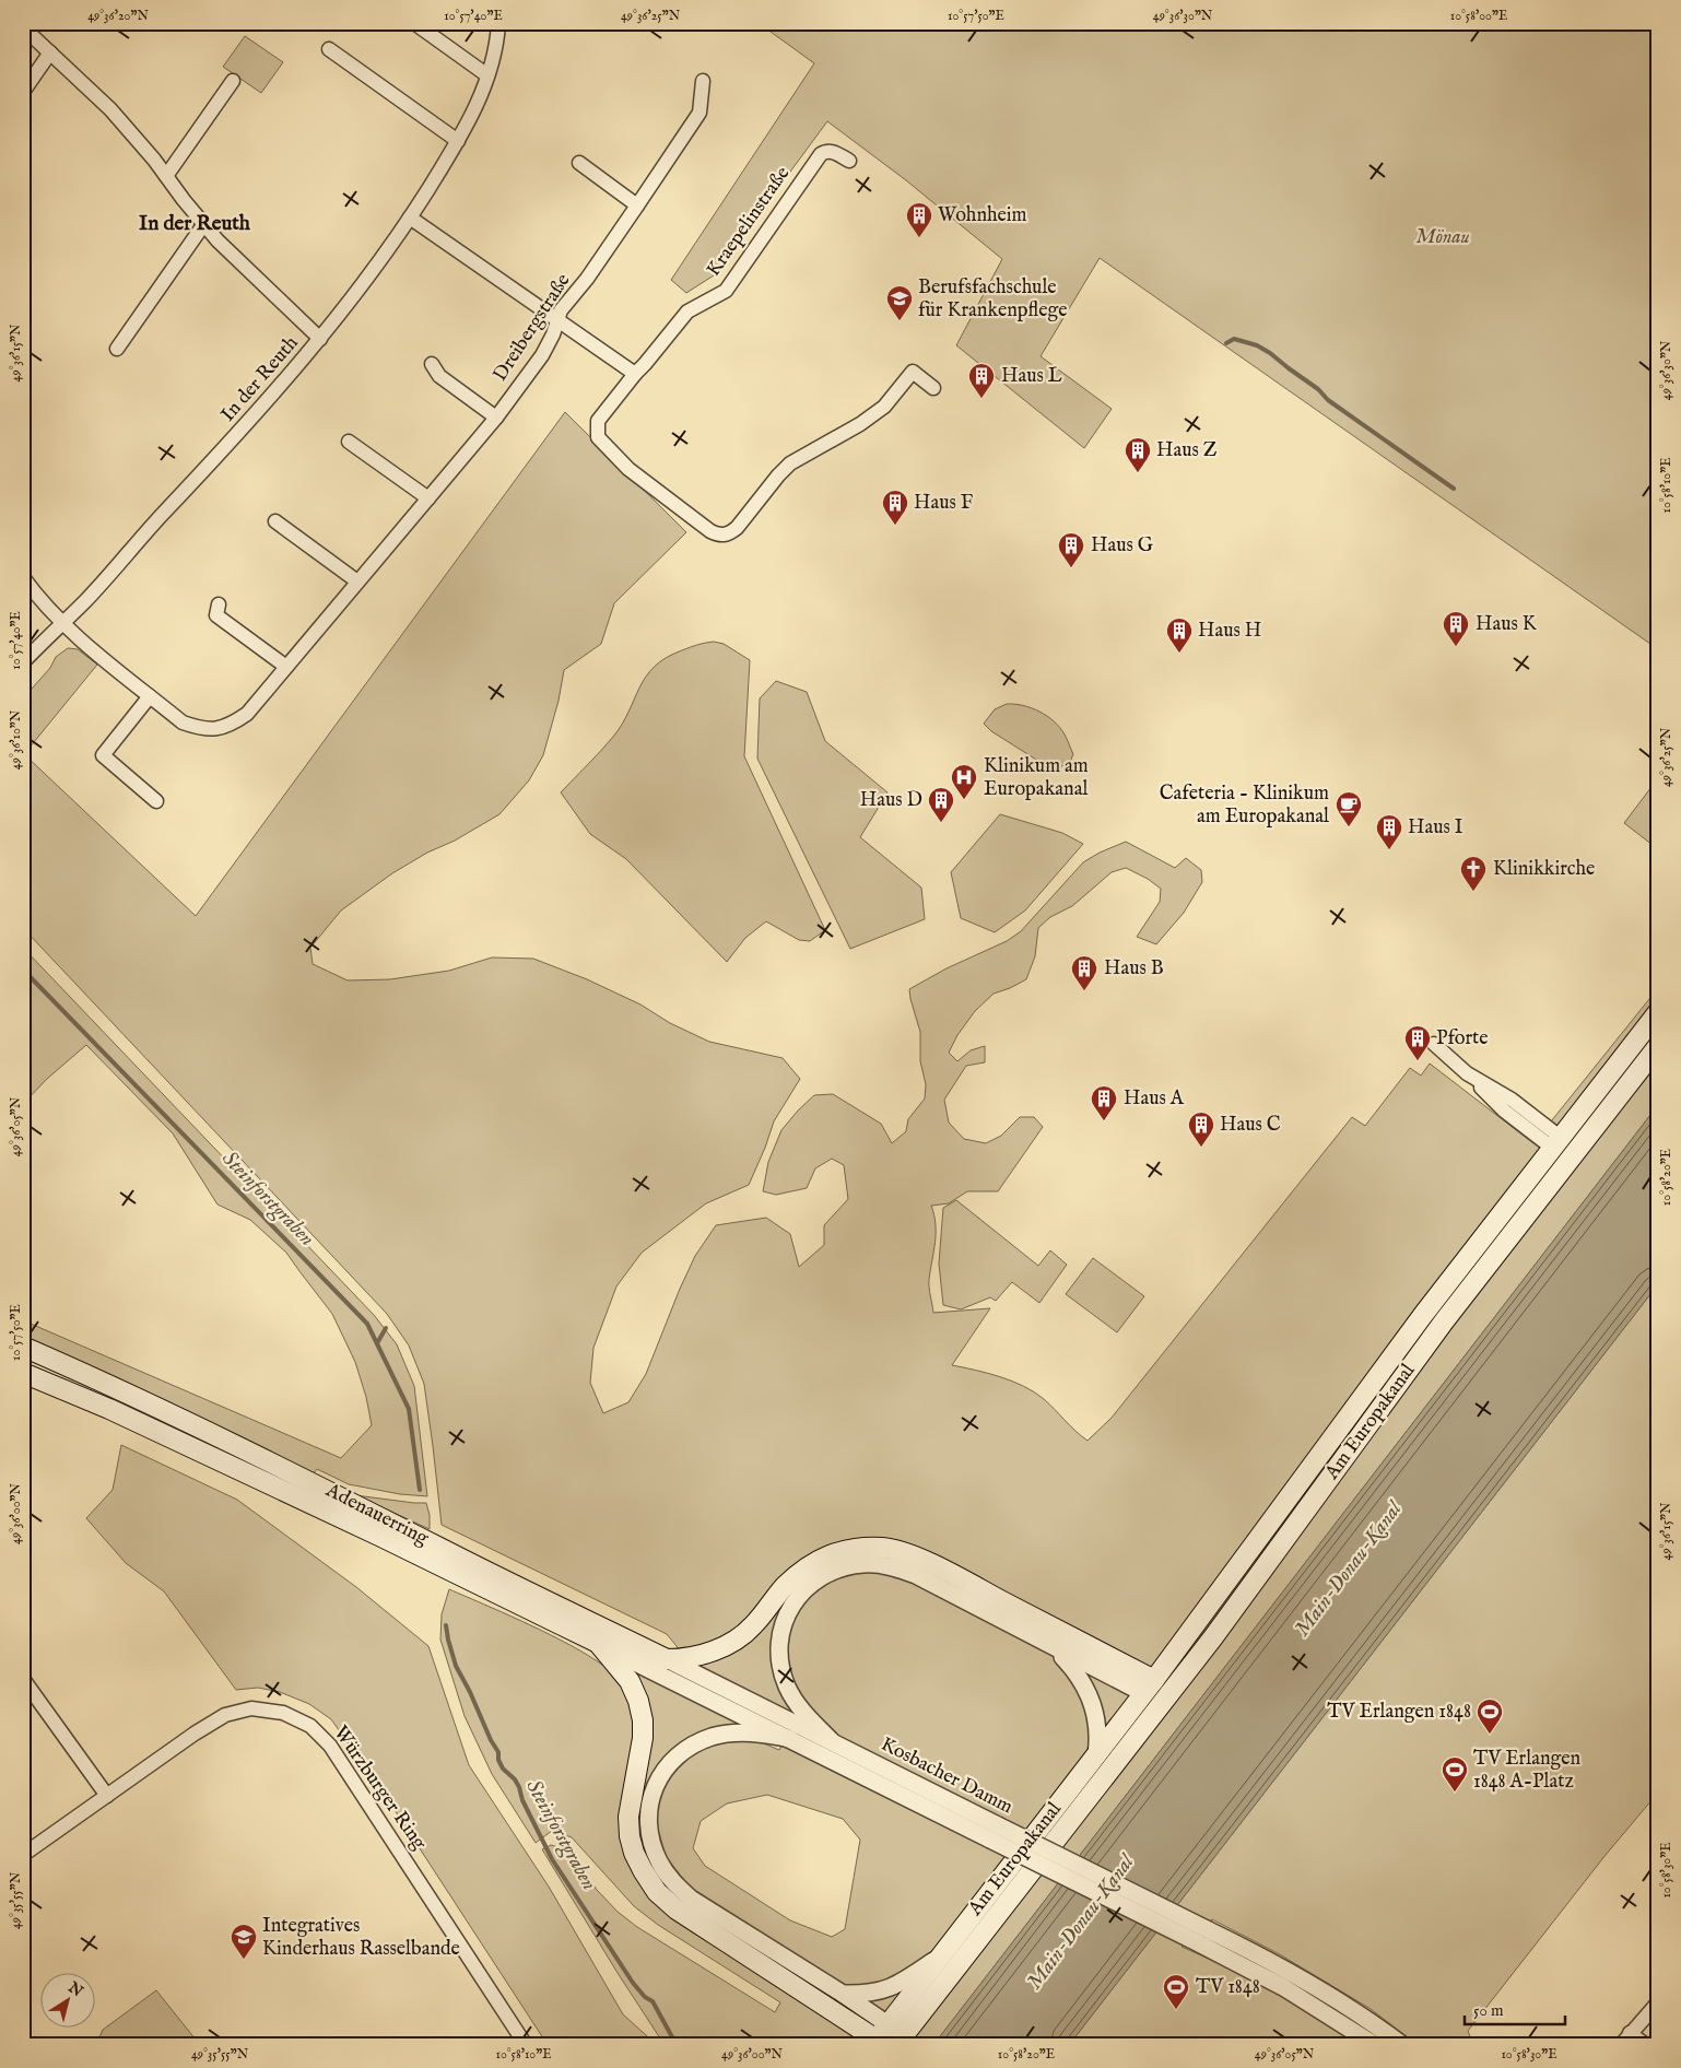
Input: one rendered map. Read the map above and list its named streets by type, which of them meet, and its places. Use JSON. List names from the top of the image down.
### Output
{
  "streets": {
    "main road": ["Am Europakanal", "Adenauerring"],
    "street": [
      "Kraepelinstraße",
      "Dreibergstraße",
      "In der Reuth",
      "Kosbacher Damm",
      "Würzburger Ring"
    ]
  },
  "crossings": [
    ["Dreibergstraße", "In der Reuth"],
    ["Adenauerring", "Kosbacher Damm"]
  ],
  "districts": ["In der Reuth"],
  "water": ["Steinforstgraben", "Main-Donau-Kanal"],
  "parks": ["Mönau"],
  "places": {
    "building": [
      "Wohnheim",
      "Haus L",
      "Haus Z",
      "Haus F",
      "Haus G",
      "Haus K",
      "Haus H",
      "Haus D",
      "Haus I",
      "Haus B",
      "Pforte",
      "Haus A",
      "Haus C"
    ],
    "school or university": ["Berufsfachschule für Krankenpflege", "Integratives Kinderhaus Rasselbande"],
    "hospital": ["Klinikum am Europakanal"],
    "cafe": ["Cafeteria - Klinikum am Europakanal"],
    "church": ["Klinikkirche"],
    "sports": ["TV Erlangen 1848", "TV Erlangen 1848 A-Platz", "TV 1848"]
  },
  "scale_bar": "50 m",
  "north": "top right",
  "coordinates": [
    "49°36'20\"N",
    "10°57'40\"E",
    "49°36'25\"N",
    "10°57'50\"E",
    "49°36'30\"N",
    "10°58'00\"E",
    "49°36'15\"N",
    "10°58'10\"E",
    "49°36'10\"N",
    "49°36'05\"N",
    "10°58'20\"E",
    "49°36'00\"N",
    "10°58'30\"E",
    "49°35'55\"N"
  ]
}
